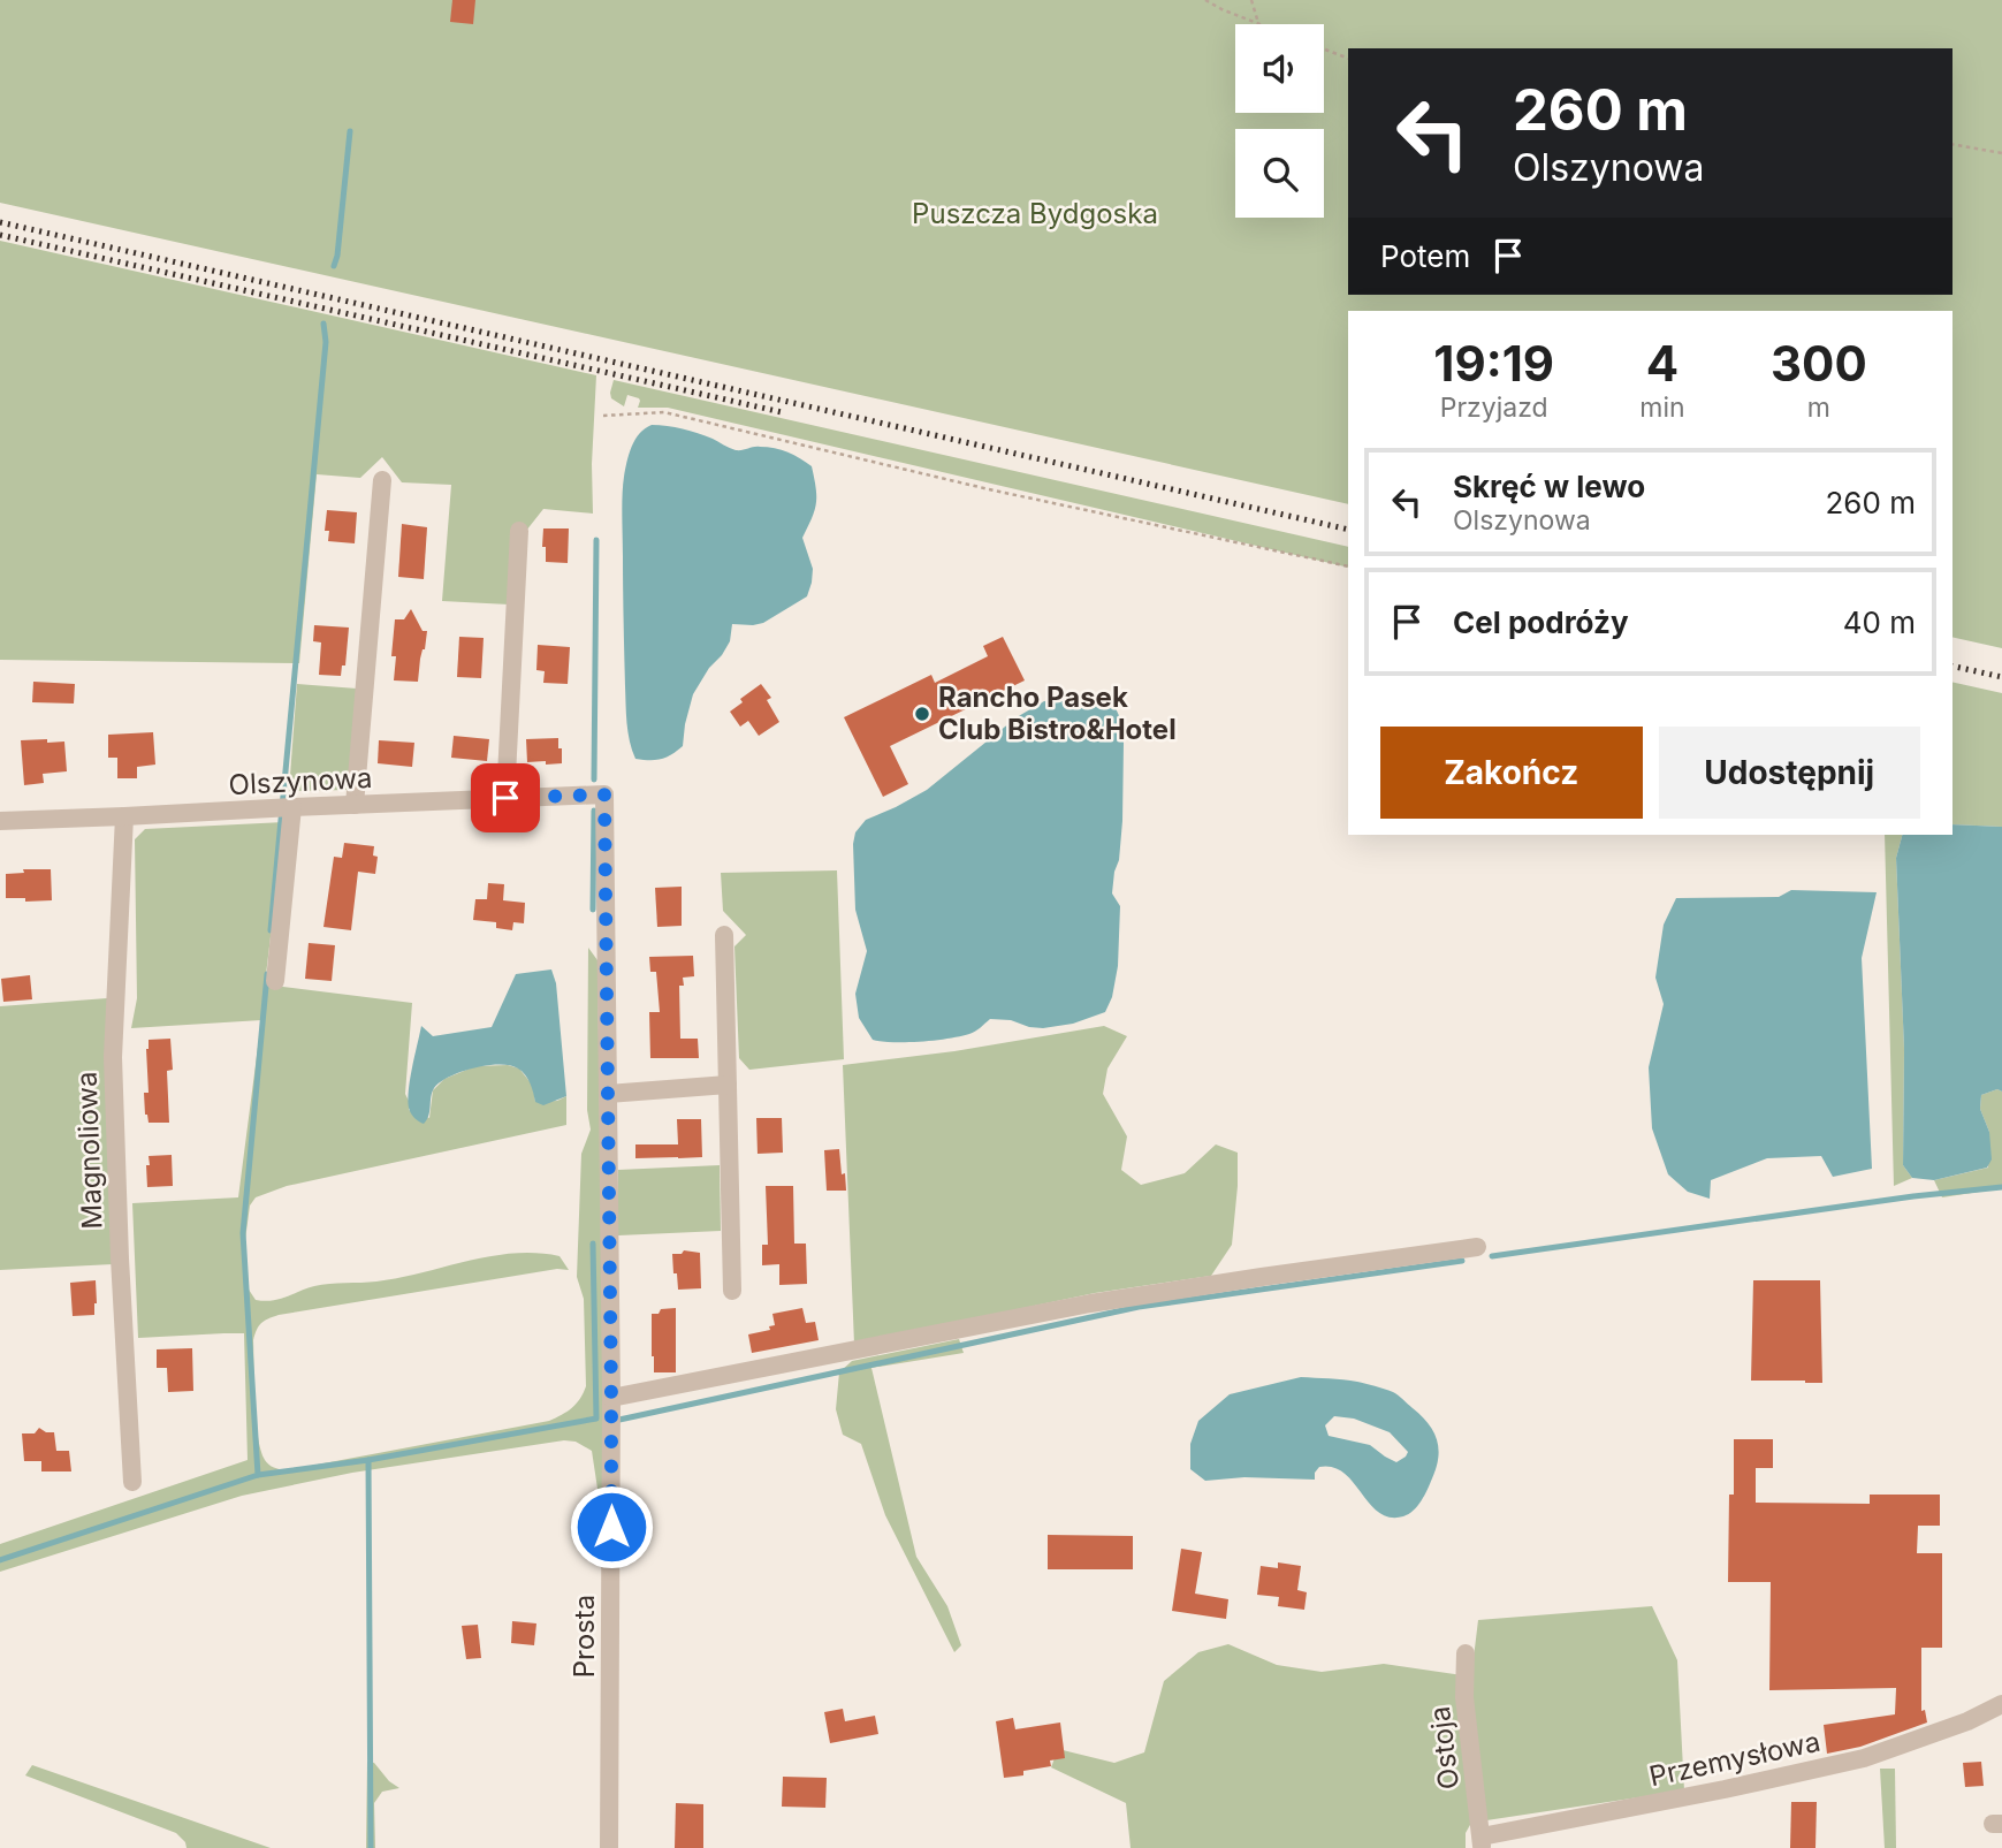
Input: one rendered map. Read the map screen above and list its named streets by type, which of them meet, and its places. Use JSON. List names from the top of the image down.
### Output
{
  "streets": {
    "street": [
      "Olszynowa",
      "Magnoliowa",
      "Prosta",
      "Ostoja",
      "Przemysłowa"
    ]
  },
  "crossings": [
    ["Olszynowa", "Magnoliowa"],
    ["Olszynowa", "Prosta"],
    ["Ostoja", "Przemysłowa"]
  ],
  "parks": ["Puszcza Bydgoska"],
  "places": ["Rancho Pasek Club Bistro&Hotel"],
  "page": {
    "turn": ["260 m", "Olszynowa"],
    "then": "Potem",
    "eta": [
      "19:19",
      "Przyjazd",
      "4",
      "min",
      "300",
      "m"
    ],
    "list": [
      {
        "name": "Skręć w lewo",
        "note": "Olszynowa",
        "value": "260 m"
      },
      {
        "name": "Cel podróży",
        "value": "40 m"
      }
    ],
    "buttons": ["Zakończ", "Udostępnij"]
  }
}
